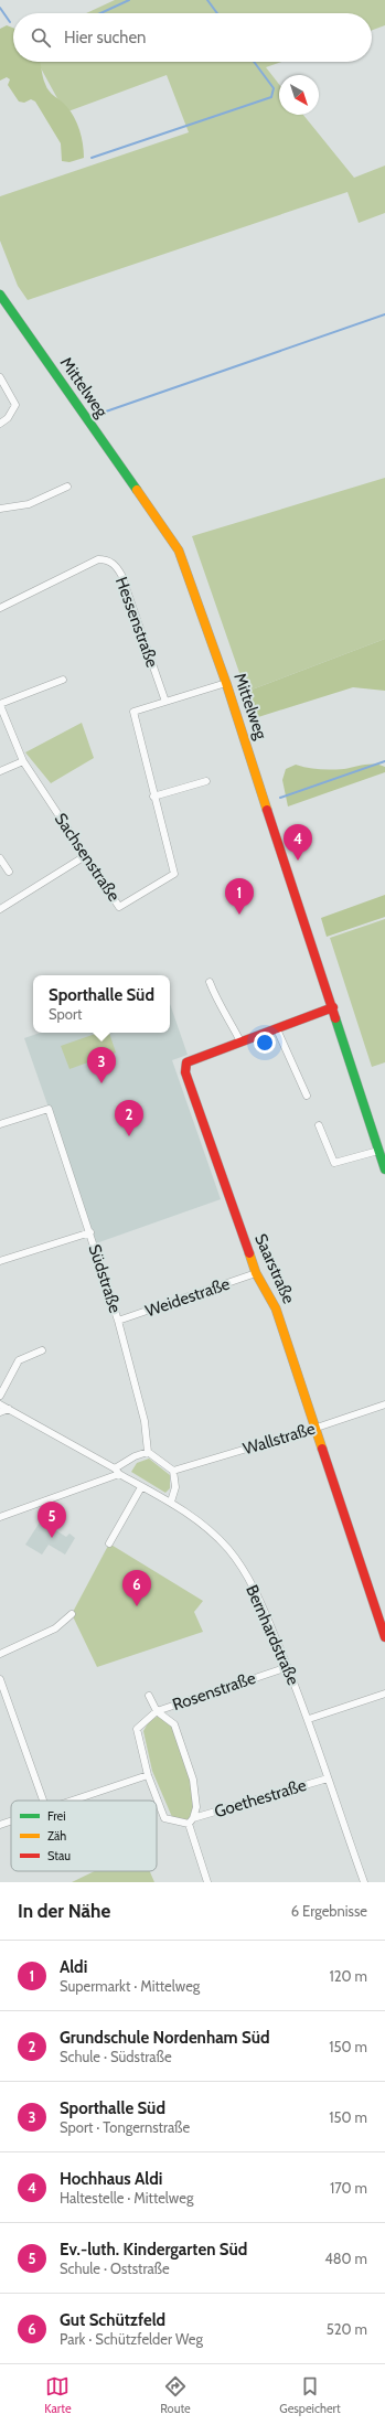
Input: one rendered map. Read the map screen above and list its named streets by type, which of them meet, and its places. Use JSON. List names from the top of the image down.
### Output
{
  "streets": {
    "street": [
      "Mittelweg",
      "Hessenstraße",
      "Sachsenstraße",
      "Saarstraße",
      "Südstraße",
      "Weidestraße",
      "Wallstraße",
      "Bernhardstraße",
      "Rosenstraße",
      "Goethestraße"
    ]
  },
  "crossings": [
    ["Mittelweg", "Sachsenstraße"],
    ["Mittelweg", "Saarstraße"],
    ["Hessenstraße", "Sachsenstraße"],
    ["Saarstraße", "Weidestraße"],
    ["Saarstraße", "Wallstraße"],
    ["Südstraße", "Weidestraße"],
    ["Bernhardstraße", "Rosenstraße"],
    ["Bernhardstraße", "Goethestraße"]
  ],
  "legend": ["Frei", "Zäh", "Stau"],
  "north": "bottom right",
  "page": {
    "search": "Hier suchen",
    "pins": [
      "4",
      "1",
      "3",
      "2",
      "5",
      "6"
    ],
    "popup": ["Sporthalle Süd", "Sport"],
    "heading": ["In der Nähe", "6 Ergebnisse"],
    "list": [
      {
        "mark": "1",
        "name": "Aldi",
        "note": "Supermarkt · Mittelweg",
        "value": "120 m"
      },
      {
        "mark": "2",
        "name": "Grundschule Nordenham Süd",
        "note": "Schule · Südstraße",
        "value": "150 m"
      },
      {
        "mark": "3",
        "name": "Sporthalle Süd",
        "note": "Sport · Tongernstraße",
        "value": "150 m"
      },
      {
        "mark": "4",
        "name": "Hochhaus Aldi",
        "note": "Haltestelle · Mittelweg",
        "value": "170 m"
      },
      {
        "mark": "5",
        "name": "Ev.-luth. Kindergarten Süd",
        "note": "Schule · Oststraße",
        "value": "480 m"
      },
      {
        "mark": "6",
        "name": "Gut Schützfeld",
        "note": "Park · Schützfelder Weg",
        "value": "520 m"
      }
    ],
    "nav": ["Karte", "Route", "Gespeichert"]
  }
}
